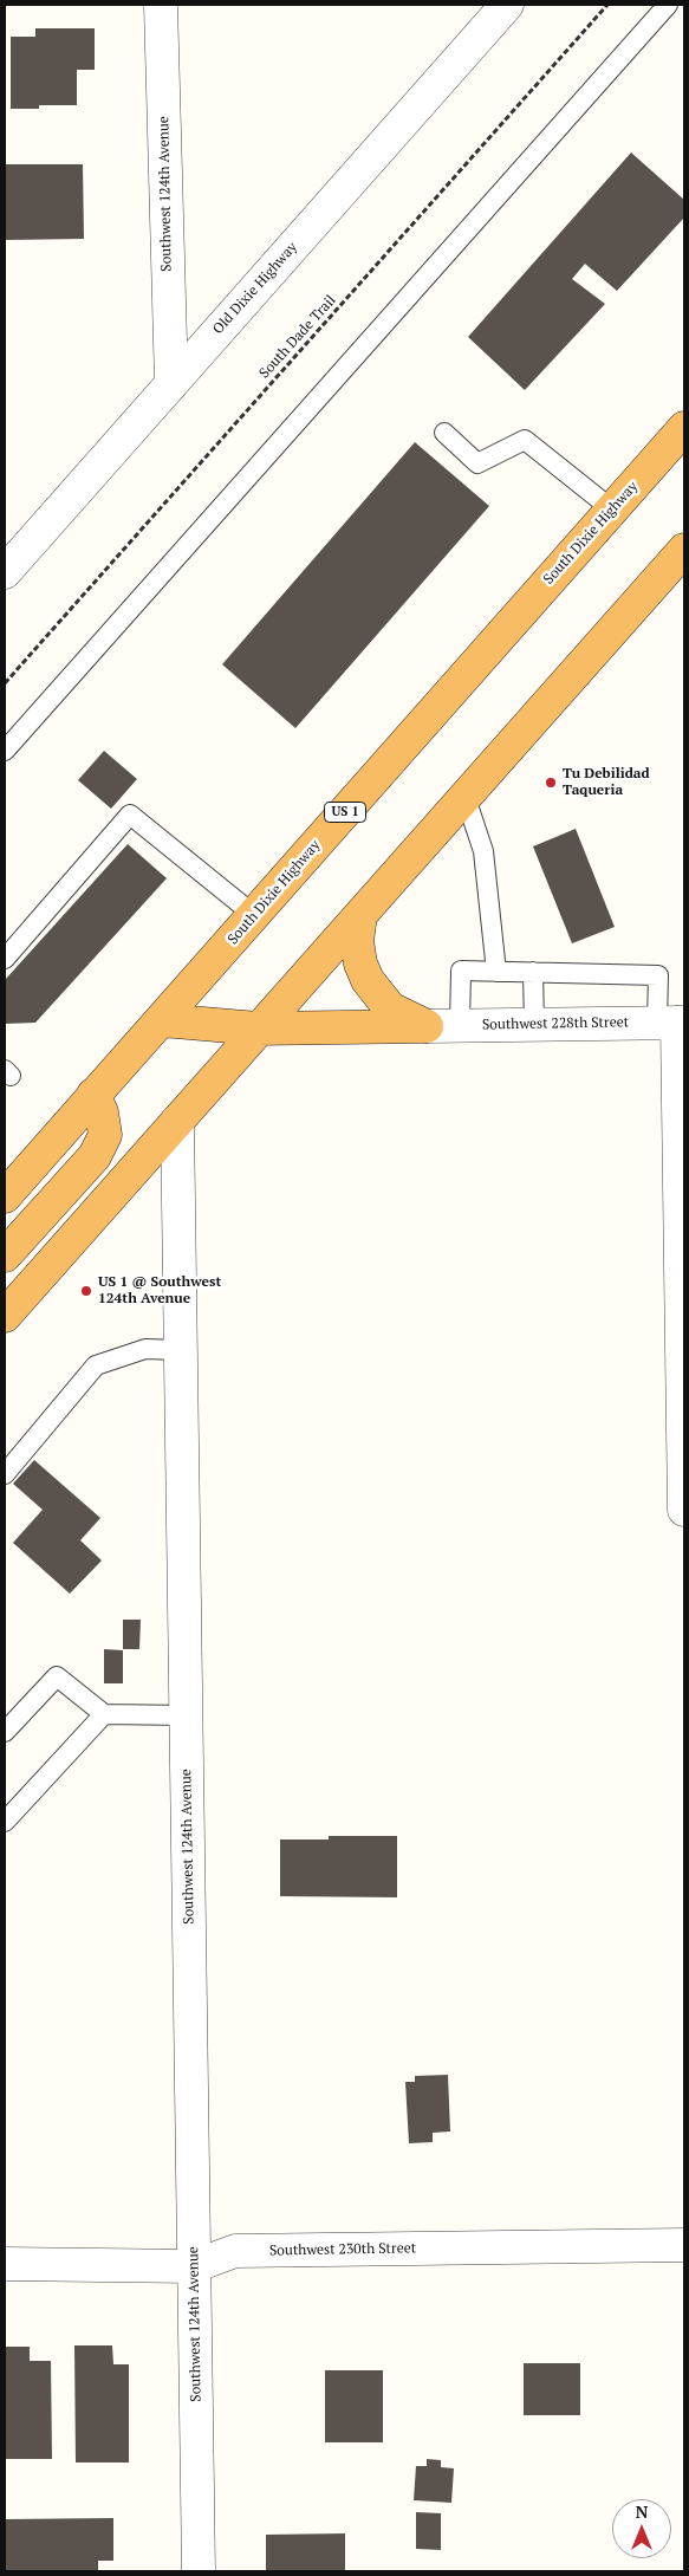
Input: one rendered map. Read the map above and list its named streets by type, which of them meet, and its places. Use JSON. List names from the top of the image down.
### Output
{
  "streets": {
    "highway": ["South Dixie Highway", "US 1"],
    "street": [
      "Southwest 124th Avenue",
      "Old Dixie Highway",
      "Southwest 228th Street",
      "Southwest 230th Street"
    ],
    "path": ["South Dade Trail"]
  },
  "crossings": [
    ["Southwest 124th Avenue", "Old Dixie Highway"],
    ["Southwest 124th Avenue", "Southwest 230th Street"]
  ],
  "places": ["Tu Debilidad Taqueria", "US 1 @ Southwest 124th Avenue"],
  "north": "top"
}
